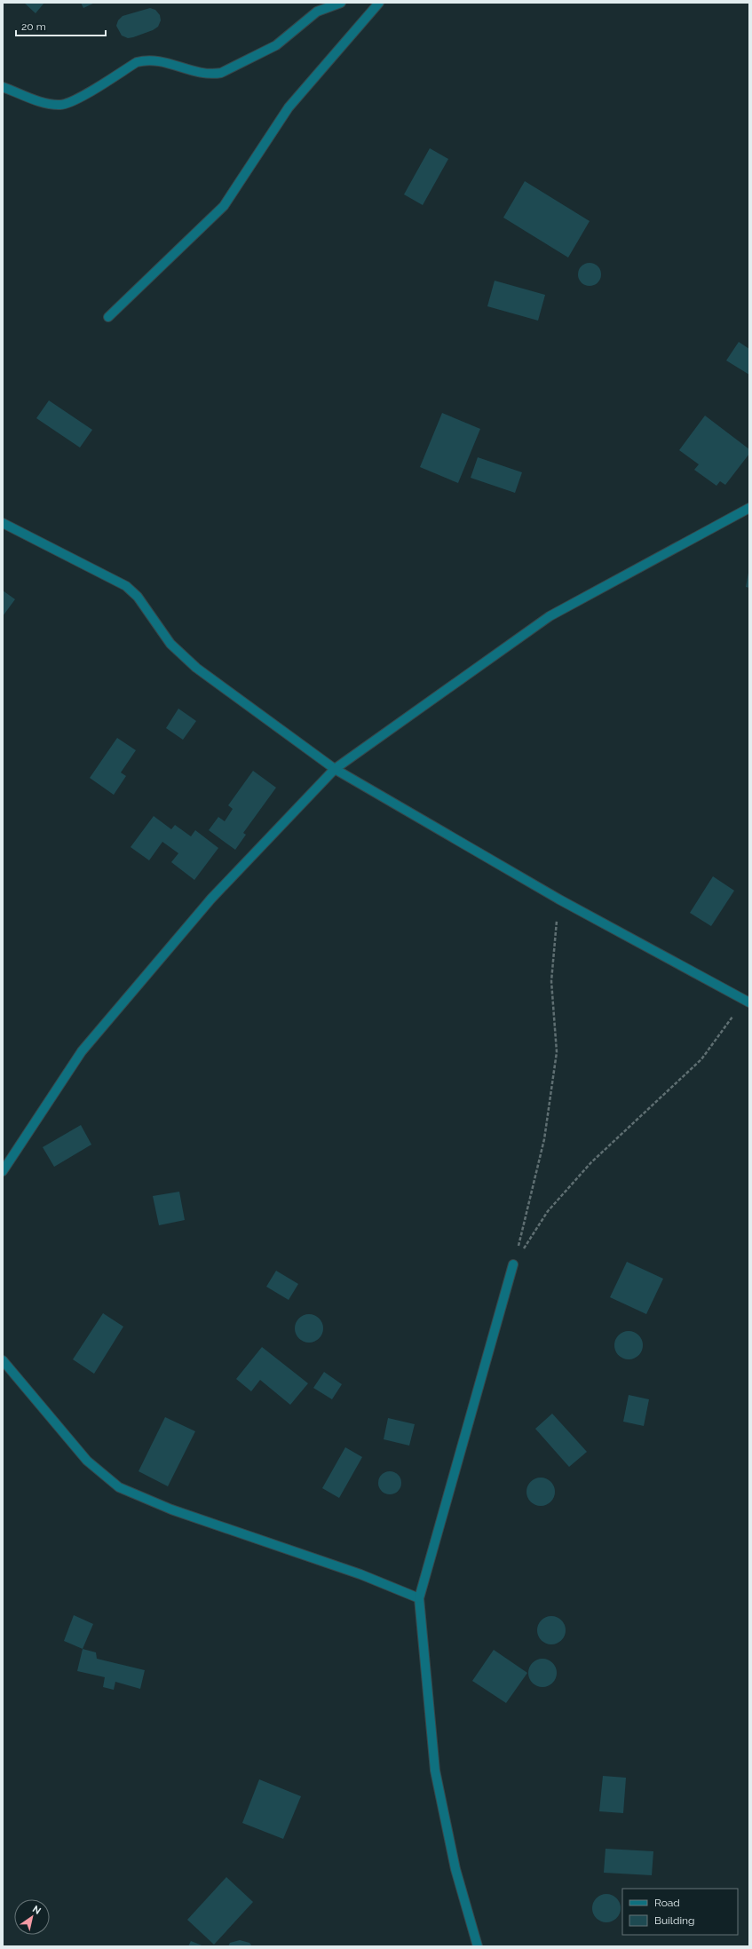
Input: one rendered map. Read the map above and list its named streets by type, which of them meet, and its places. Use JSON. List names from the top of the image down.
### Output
{
  "legend": ["Road", "Building"],
  "scale_bar": "20 m",
  "north": "top right"
}
